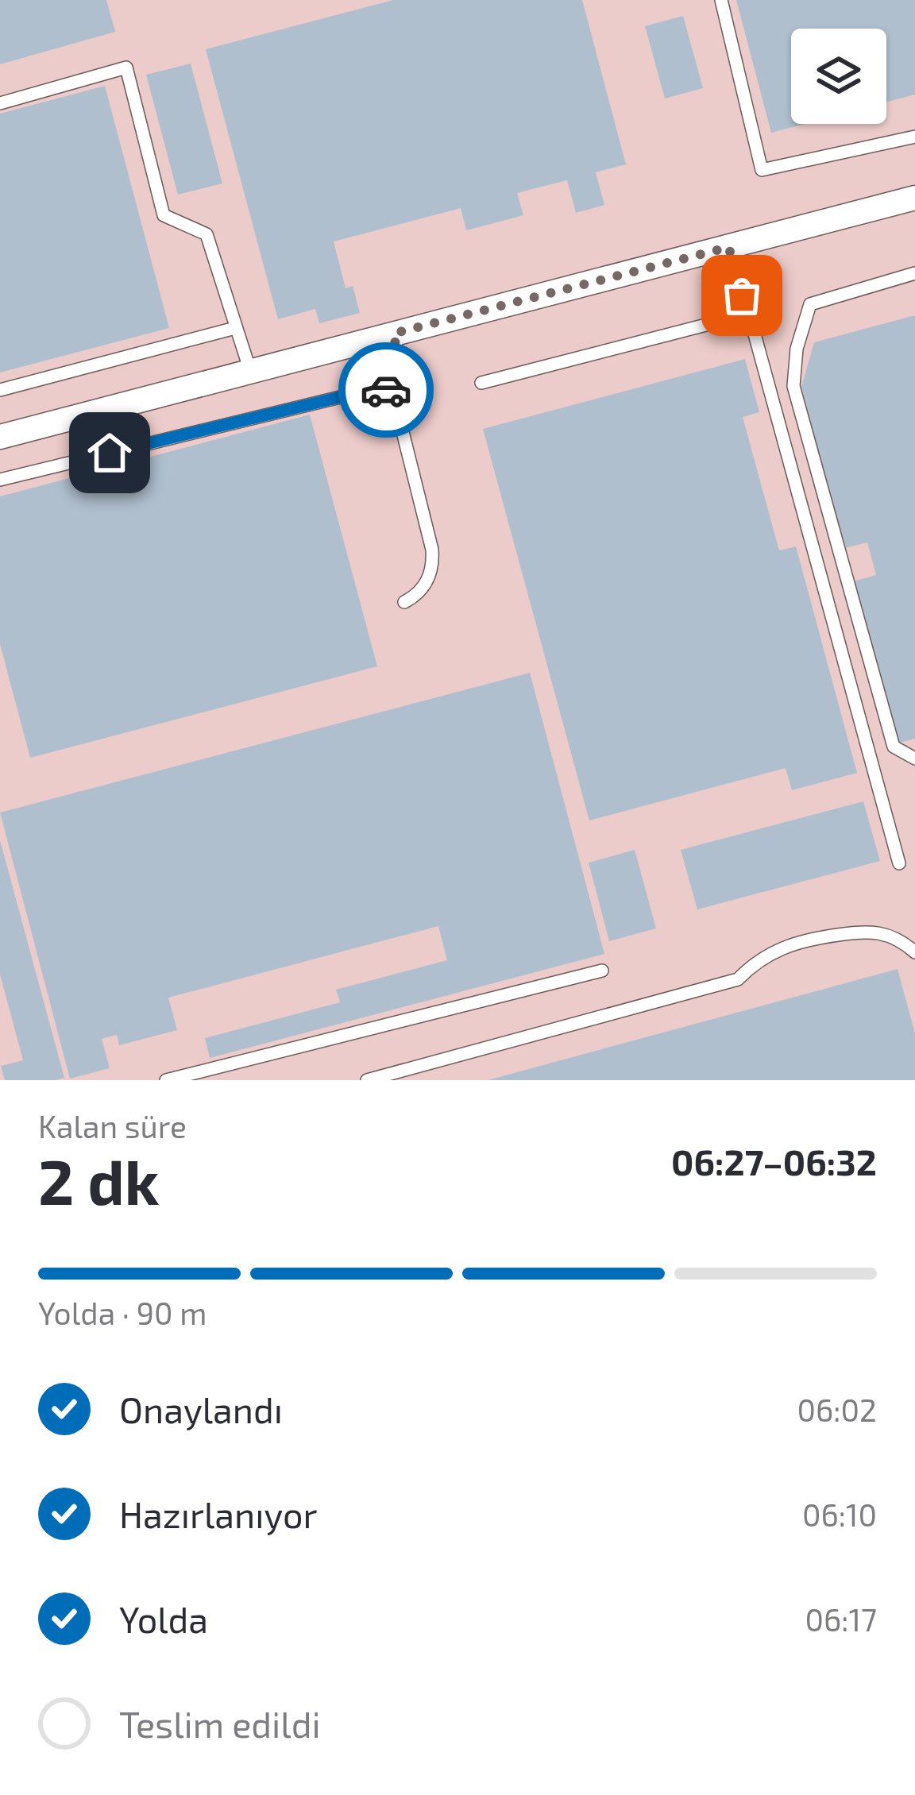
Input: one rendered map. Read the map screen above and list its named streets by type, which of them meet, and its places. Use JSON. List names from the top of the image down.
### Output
{
  "page": {
    "heading": ["2 dk", "Kalan süre", "06:27–06:32"],
    "bar": "Yolda · 90 m",
    "list": [
      ["Onaylandı", "06:02"],
      ["Hazırlanıyor", "06:10"],
      ["Yolda", "06:17"],
      "Teslim edildi"
    ]
  }
}
